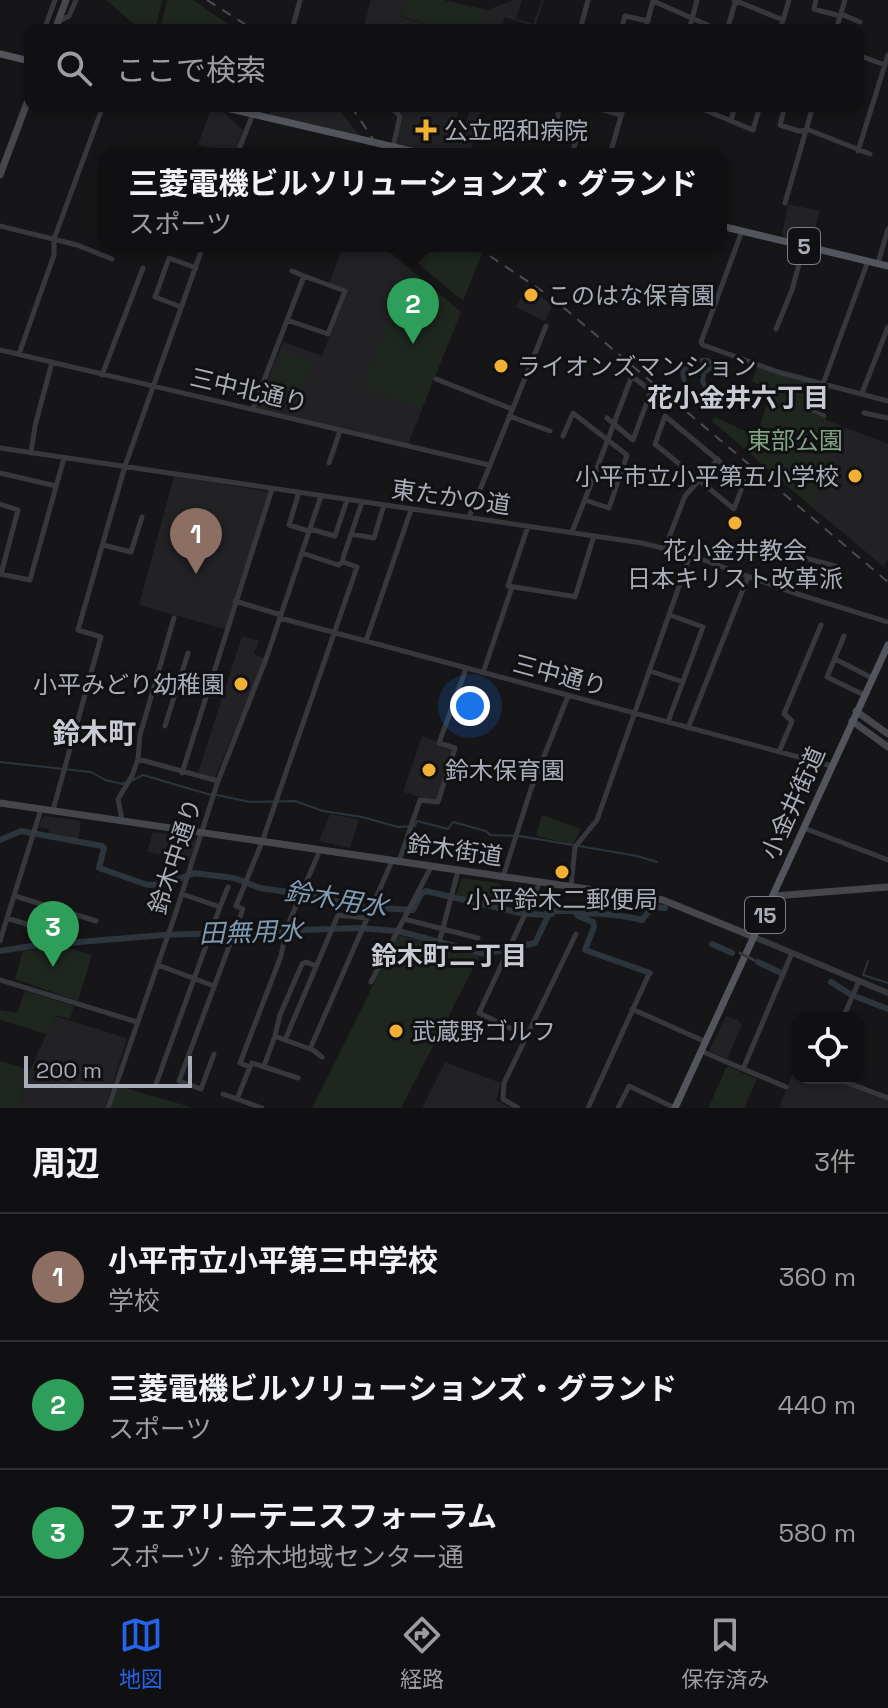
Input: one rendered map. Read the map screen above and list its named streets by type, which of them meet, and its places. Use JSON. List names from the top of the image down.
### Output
{
  "streets": {
    "main road": [
      "5",
      "小金井街道",
      "鈴木街道",
      "15"
    ],
    "street": [
      "三中北通り",
      "東たかの道",
      "三中通り",
      "鈴木中通り"
    ]
  },
  "crossings": [
    ["東たかの道", "鈴木中通り"],
    ["三中通り", "小金井街道"],
    ["三中通り", "鈴木中通り"],
    ["小金井街道", "鈴木街道"],
    ["鈴木街道", "鈴木中通り"]
  ],
  "districts": ["花小金井六丁目", "鈴木町", "鈴木町二丁目"],
  "water": ["鈴木用水", "田無用水"],
  "parks": ["東部公園"],
  "places": {
    "health": ["公立昭和病院"],
    "other": [
      "このはな保育園",
      "ライオンズマンション",
      "小平市立小平第五小学校",
      "花小金井教会 日本キリスト改革派",
      "小平みどり幼稚園",
      "鈴木保育園",
      "小平鈴木二郵便局",
      "武蔵野ゴルフ"
    ]
  },
  "scale_bar": "200 m",
  "page": {
    "search": "ここで検索",
    "popup": ["三菱電機ビルソリューションズ・グランド", "スポーツ"],
    "pins": ["2", "1", "3"],
    "scale": "200 m",
    "heading": ["周辺", "3件"],
    "list": [
      {
        "mark": "1",
        "name": "小平市立小平第三中学校",
        "note": "学校",
        "value": "360 m"
      },
      {
        "mark": "2",
        "name": "三菱電機ビルソリューションズ・グランド",
        "note": "スポーツ",
        "value": "440 m"
      },
      {
        "mark": "3",
        "name": "フェアリーテニスフォーラム",
        "note": "スポーツ · 鈴木地域センター通",
        "value": "580 m"
      }
    ],
    "nav": ["地図", "経路", "保存済み"]
  }
}
